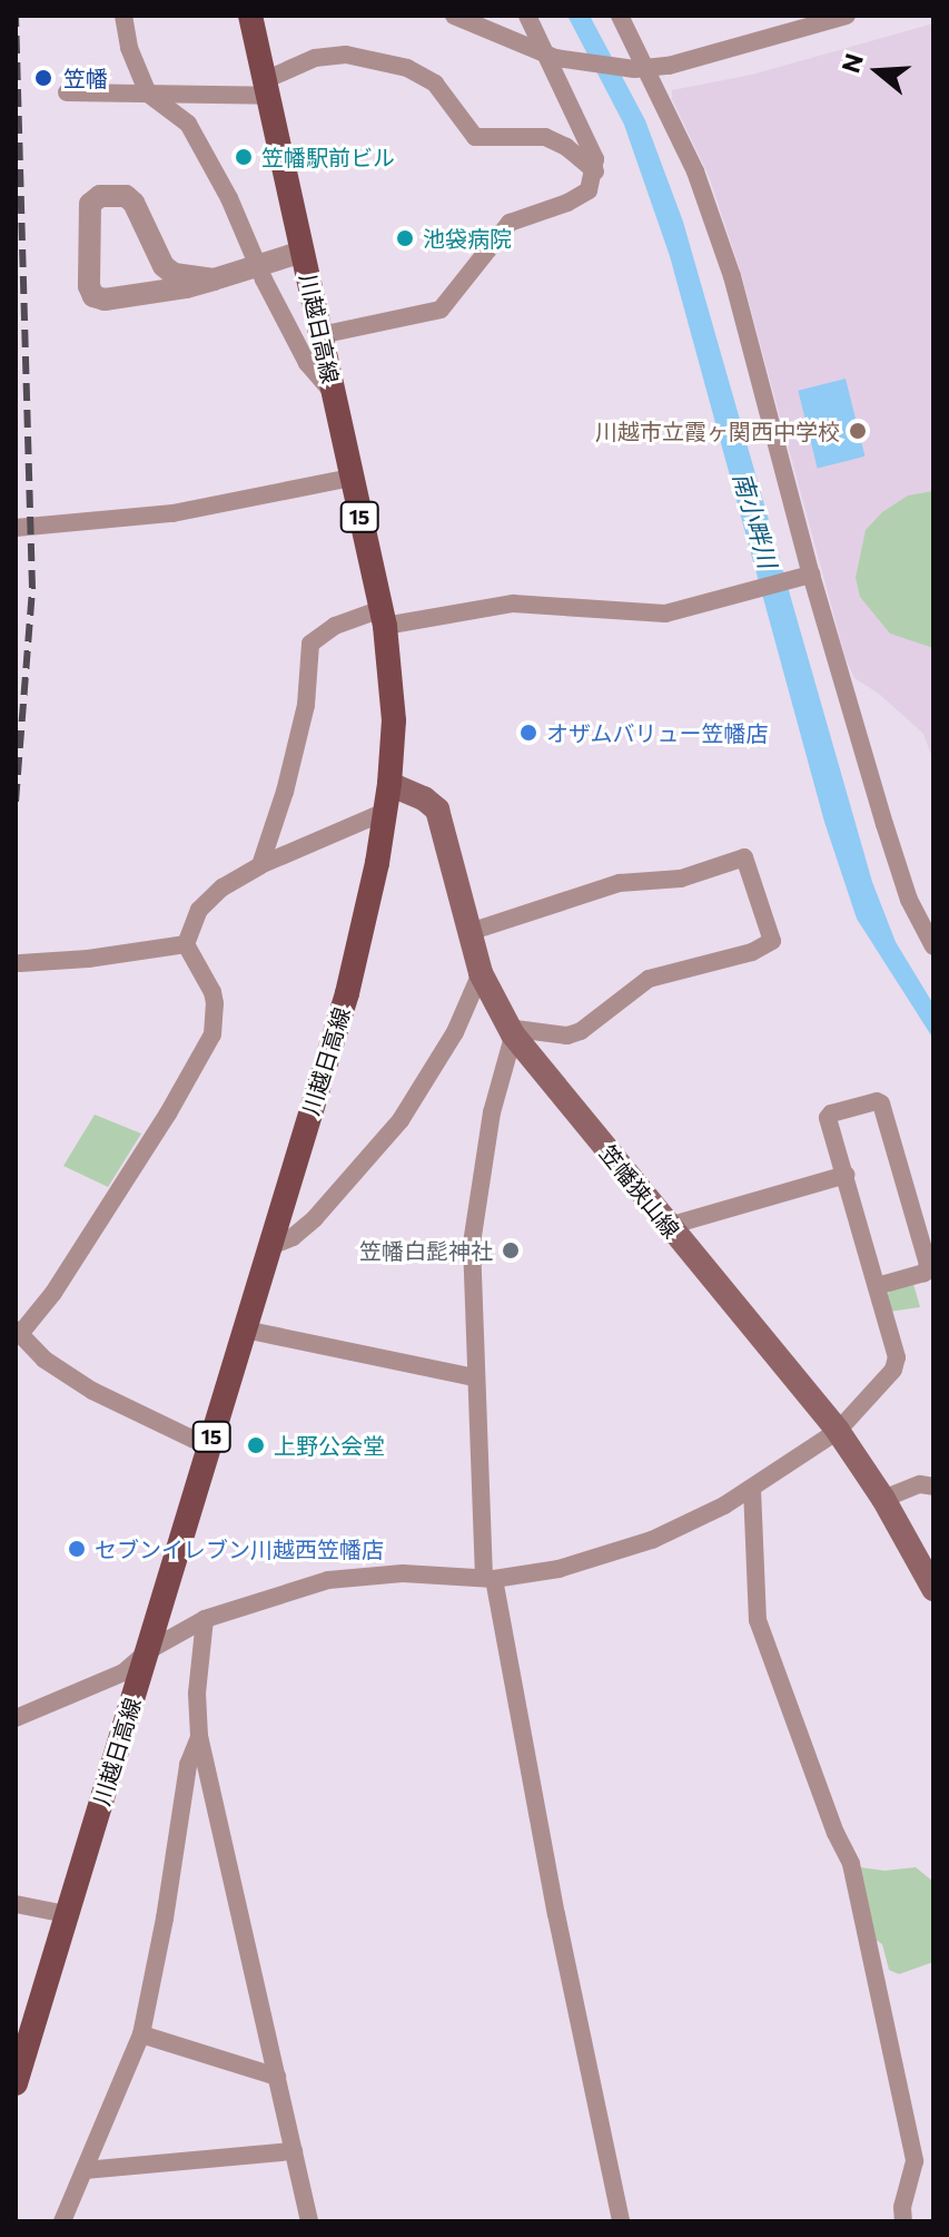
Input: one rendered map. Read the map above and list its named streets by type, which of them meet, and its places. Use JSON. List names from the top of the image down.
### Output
{
  "streets": {
    "main road": ["川越日高線", "15", "笠幡狭山線"]
  },
  "crossings": [
    ["川越日高線", "笠幡狭山線"]
  ],
  "water": ["南小畔川"],
  "places": [
    "笠幡",
    "笠幡駅前ビル",
    "池袋病院",
    "川越市立霞ヶ関西中学校",
    "オザムバリュー笠幡店",
    "笠幡白髭神社",
    "上野公会堂",
    "セブンイレブン川越西笠幡店"
  ],
  "north": "left"
}
